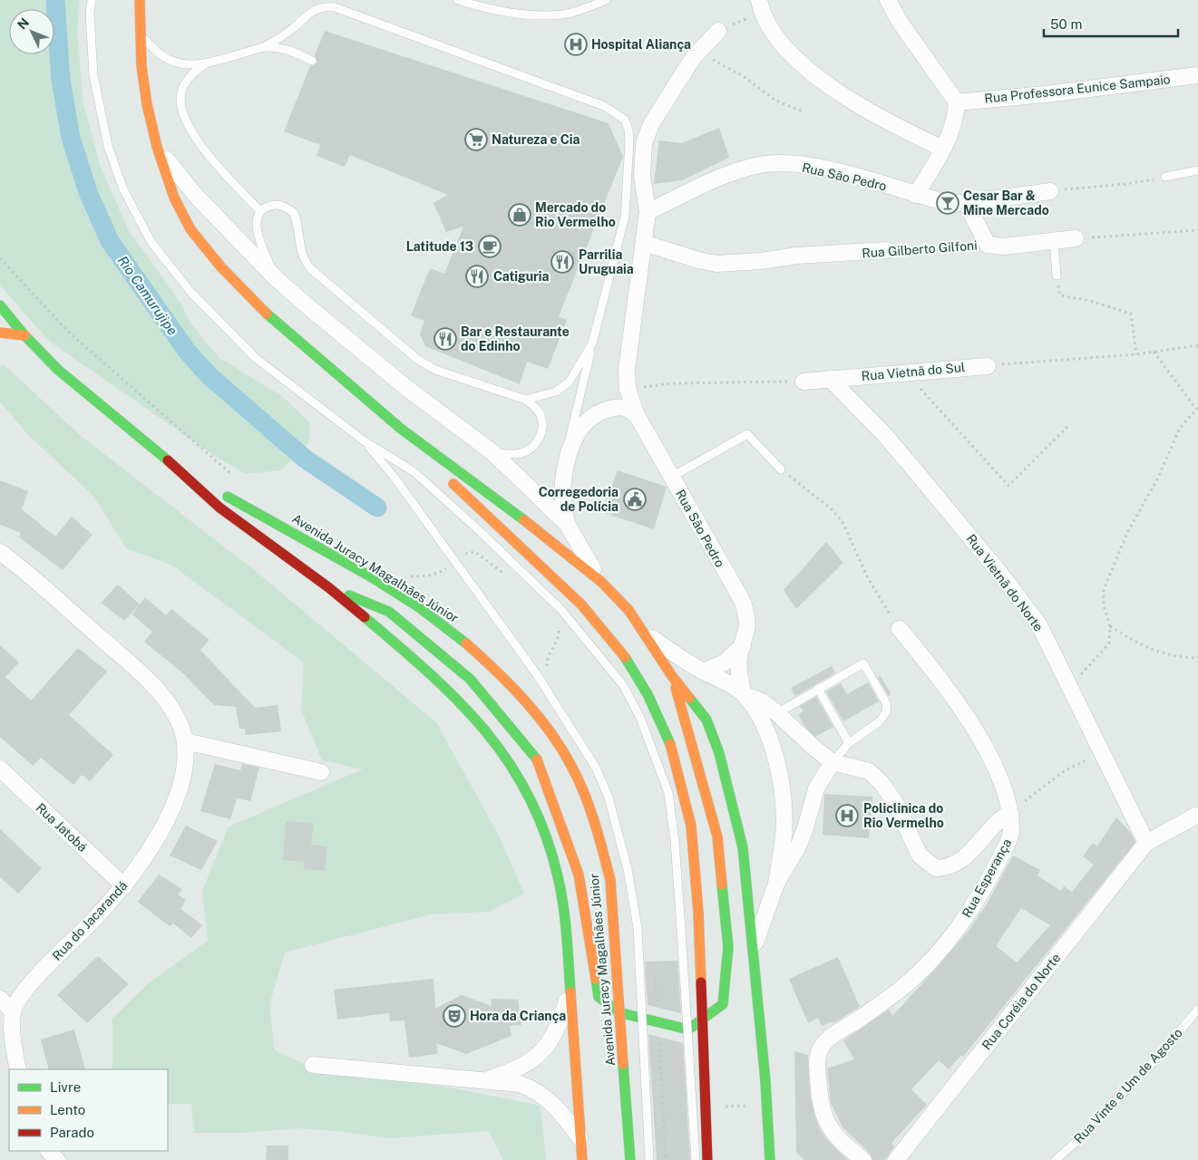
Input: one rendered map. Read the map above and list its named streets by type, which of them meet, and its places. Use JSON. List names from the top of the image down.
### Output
{
  "streets": {
    "main road": ["Avenida Juracy Magalhães Júnior"],
    "street": [
      "Rua Professora Eunice Sampaio",
      "Rua São Pedro",
      "Rua Gilberto Gilfoni",
      "Rua Vietnã do Sul",
      "Rua Vietnã do Norte",
      "Rua Jatobá",
      "Rua Esperança",
      "Rua do Jacarandá",
      "Rua Coréia do Norte"
    ],
    "lane": ["Rua Vinte e Um de Agosto"]
  },
  "crossings": [
    ["Rua São Pedro", "Rua Gilberto Gilfoni"],
    ["Rua Vietnã do Sul", "Rua Vietnã do Norte"],
    ["Rua Vietnã do Norte", "Rua Coréia do Norte"],
    ["Rua Jatobá", "Rua do Jacarandá"]
  ],
  "water": ["Rio Camurujipe"],
  "places": {
    "hospital": ["Hospital Aliança", "Policlinica do Rio Vermelho"],
    "supermarket": ["Natureza e Cia"],
    "bar": ["Cesar Bar & Mine Mercado"],
    "shop": ["Mercado do Rio Vermelho"],
    "cafe": ["Latitude 13"],
    "restaurant": ["Parrilia Uruguaia", "Catiguria", "Bar e Restaurante do Edinho"],
    "public building": ["Corregedoria de Polícia"],
    "theatre": ["Hora da Criança"]
  },
  "legend": ["Livre", "Lento", "Parado"],
  "scale_bar": "50 m",
  "north": "top left"
}
